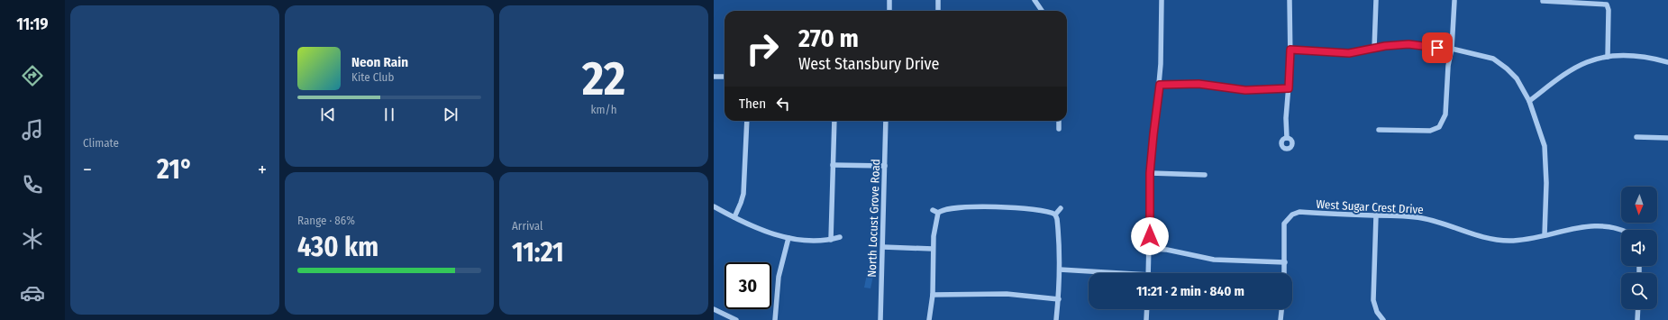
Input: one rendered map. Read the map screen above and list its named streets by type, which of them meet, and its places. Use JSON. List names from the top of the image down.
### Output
{
  "streets": {
    "street": ["West Sugar Crest Drive", "North Locust Grove Road"]
  },
  "north": "bottom",
  "page": {
    "tabs": "11:19",
    "tile": [
      "Climate",
      ["22", "km/h"],
      ["Range · 86%", "430 km"],
      ["Arrival", "11:21"]
    ],
    "turn": ["270 m", "West Stansbury Drive"],
    "song": ["Neon Rain", "Kite Club"],
    "then": "Then",
    "heat": ["−", "21°", "+"],
    "limit": "30",
    "trip": "11:21 · 2 min · 840 m"
  }
}
